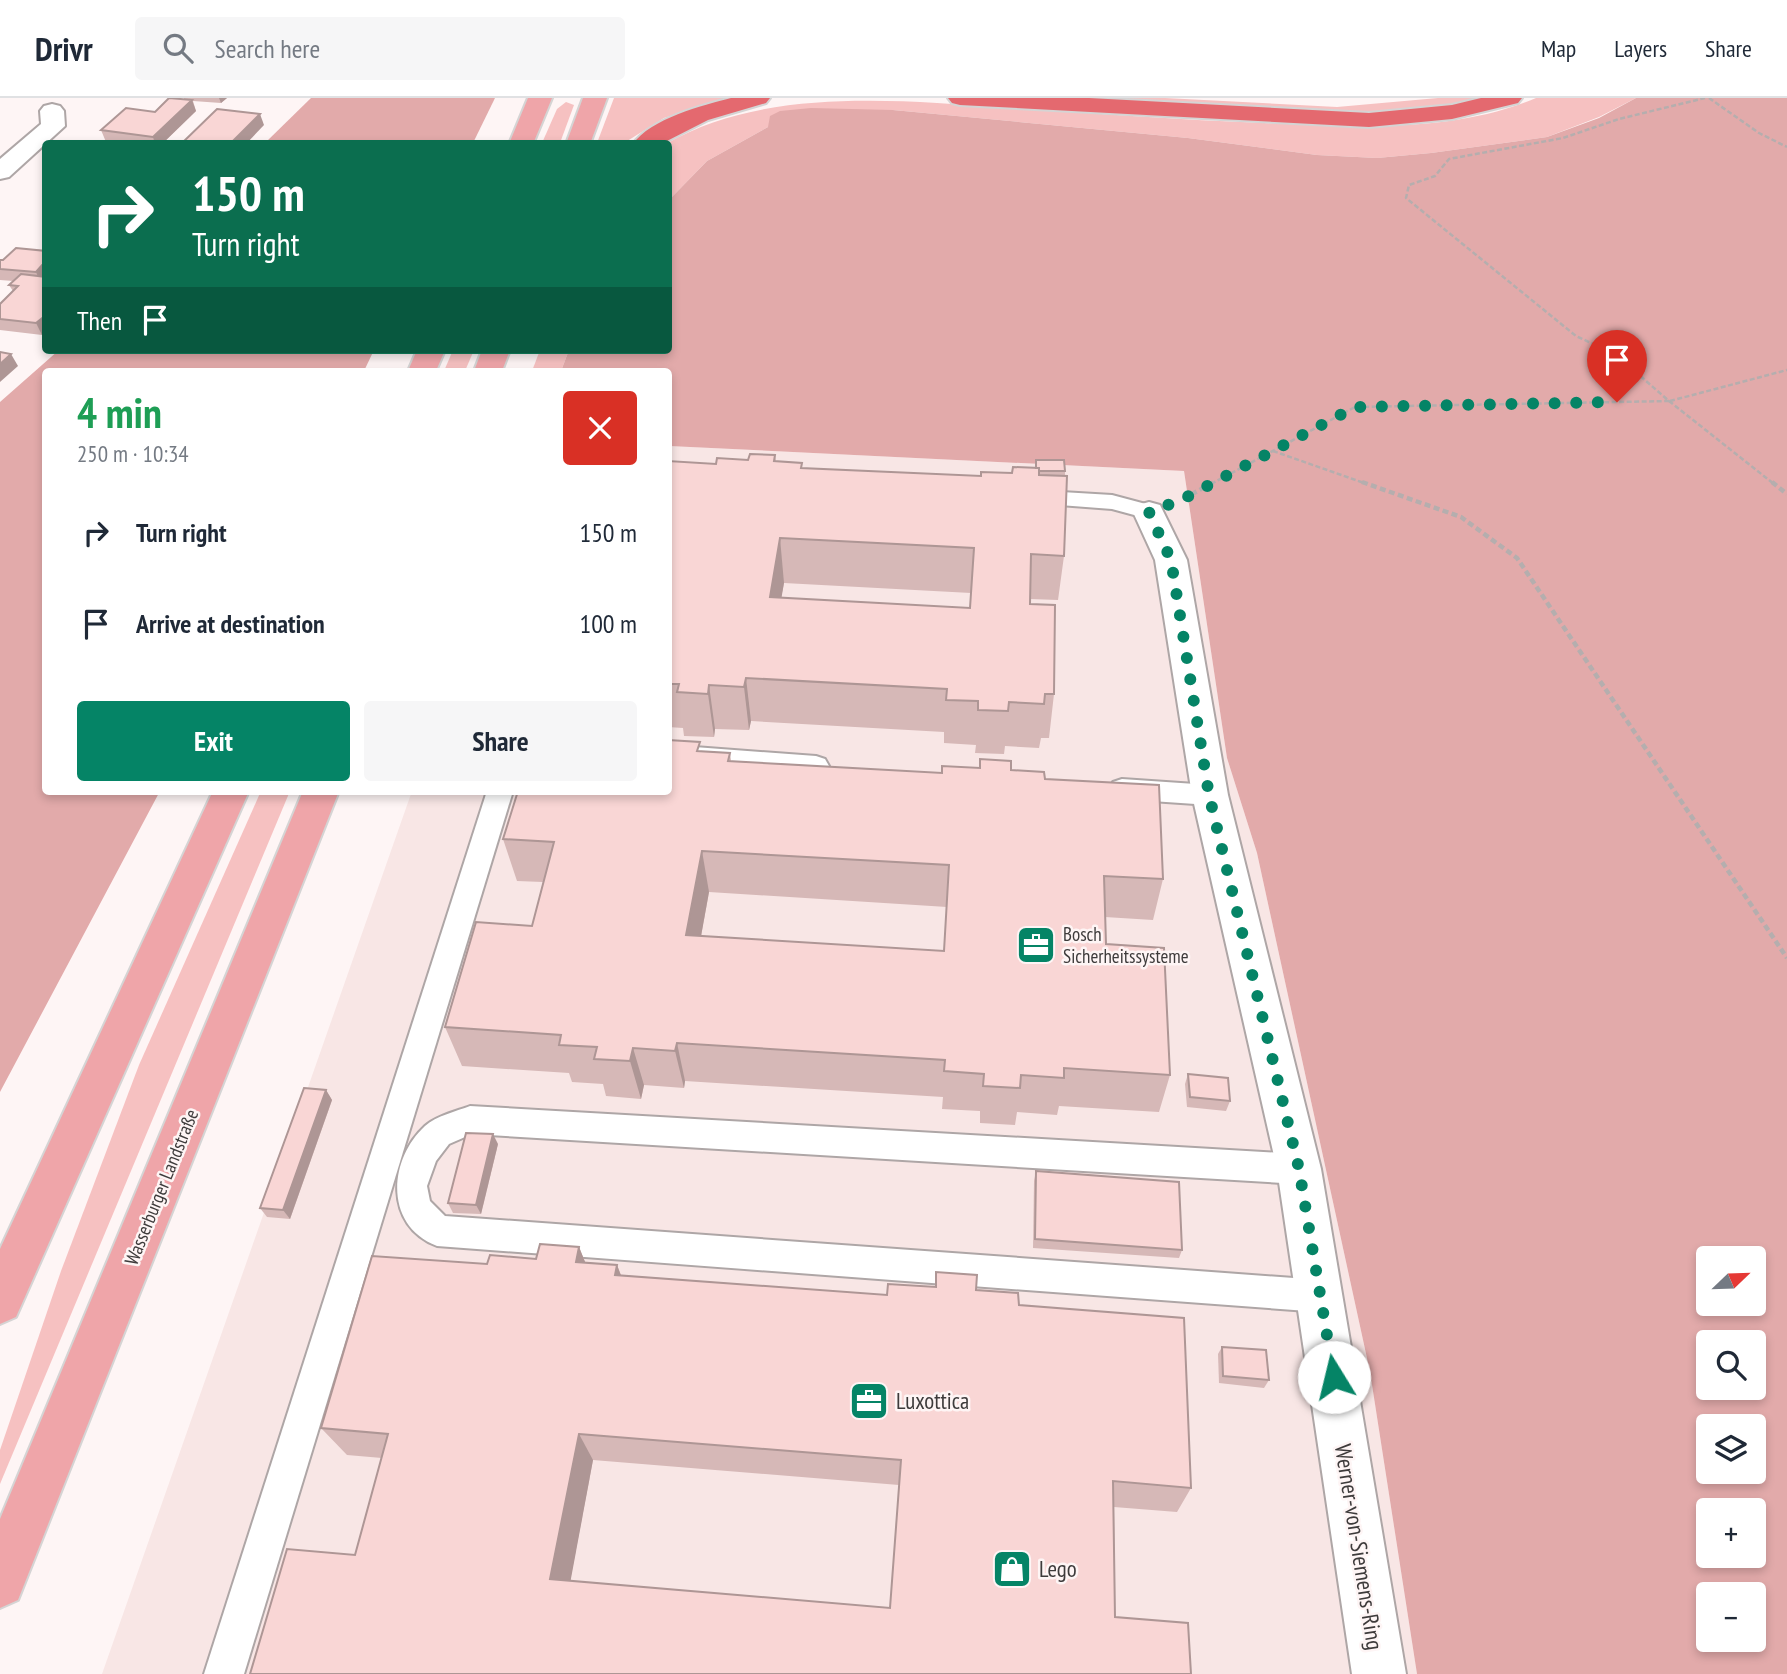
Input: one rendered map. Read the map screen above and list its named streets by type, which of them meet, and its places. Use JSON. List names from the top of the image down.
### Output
{
  "streets": {
    "main road": ["Wasserburger Landstraße"],
    "street": ["Werner-von-Siemens-Ring"]
  },
  "places": {
    "office": ["Bosch Sicherheitssysteme", "Luxottica"],
    "shop": ["Lego"]
  },
  "north": "top right",
  "page": {
    "header": "Drivr",
    "search": "Search here",
    "nav": ["Map", "Layers", "Share"],
    "turn": ["150 m", "Turn right"],
    "then": "Then",
    "heading": ["4 min", "250 m · 10:34"],
    "list": [
      {
        "name": "Turn right",
        "value": "150 m"
      },
      {
        "name": "Arrive at destination",
        "value": "100 m"
      }
    ],
    "buttons": ["Exit", "Share"],
    "map_buttons": ["+", "−"]
  }
}
